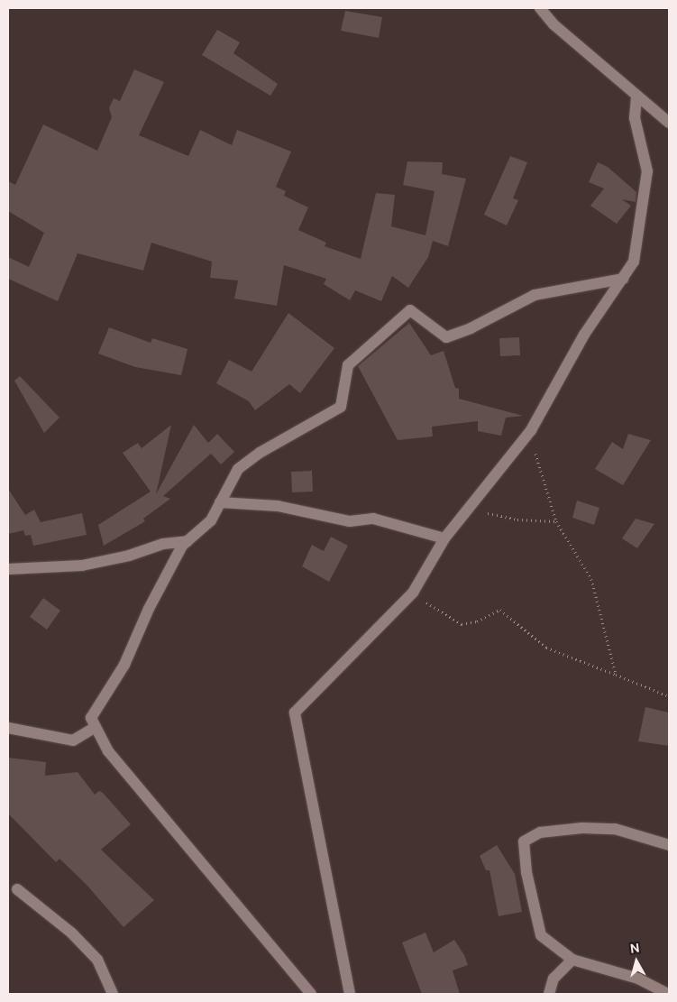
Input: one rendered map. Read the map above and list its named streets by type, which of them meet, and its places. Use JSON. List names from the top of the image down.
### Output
{
  "north": "top"
}
